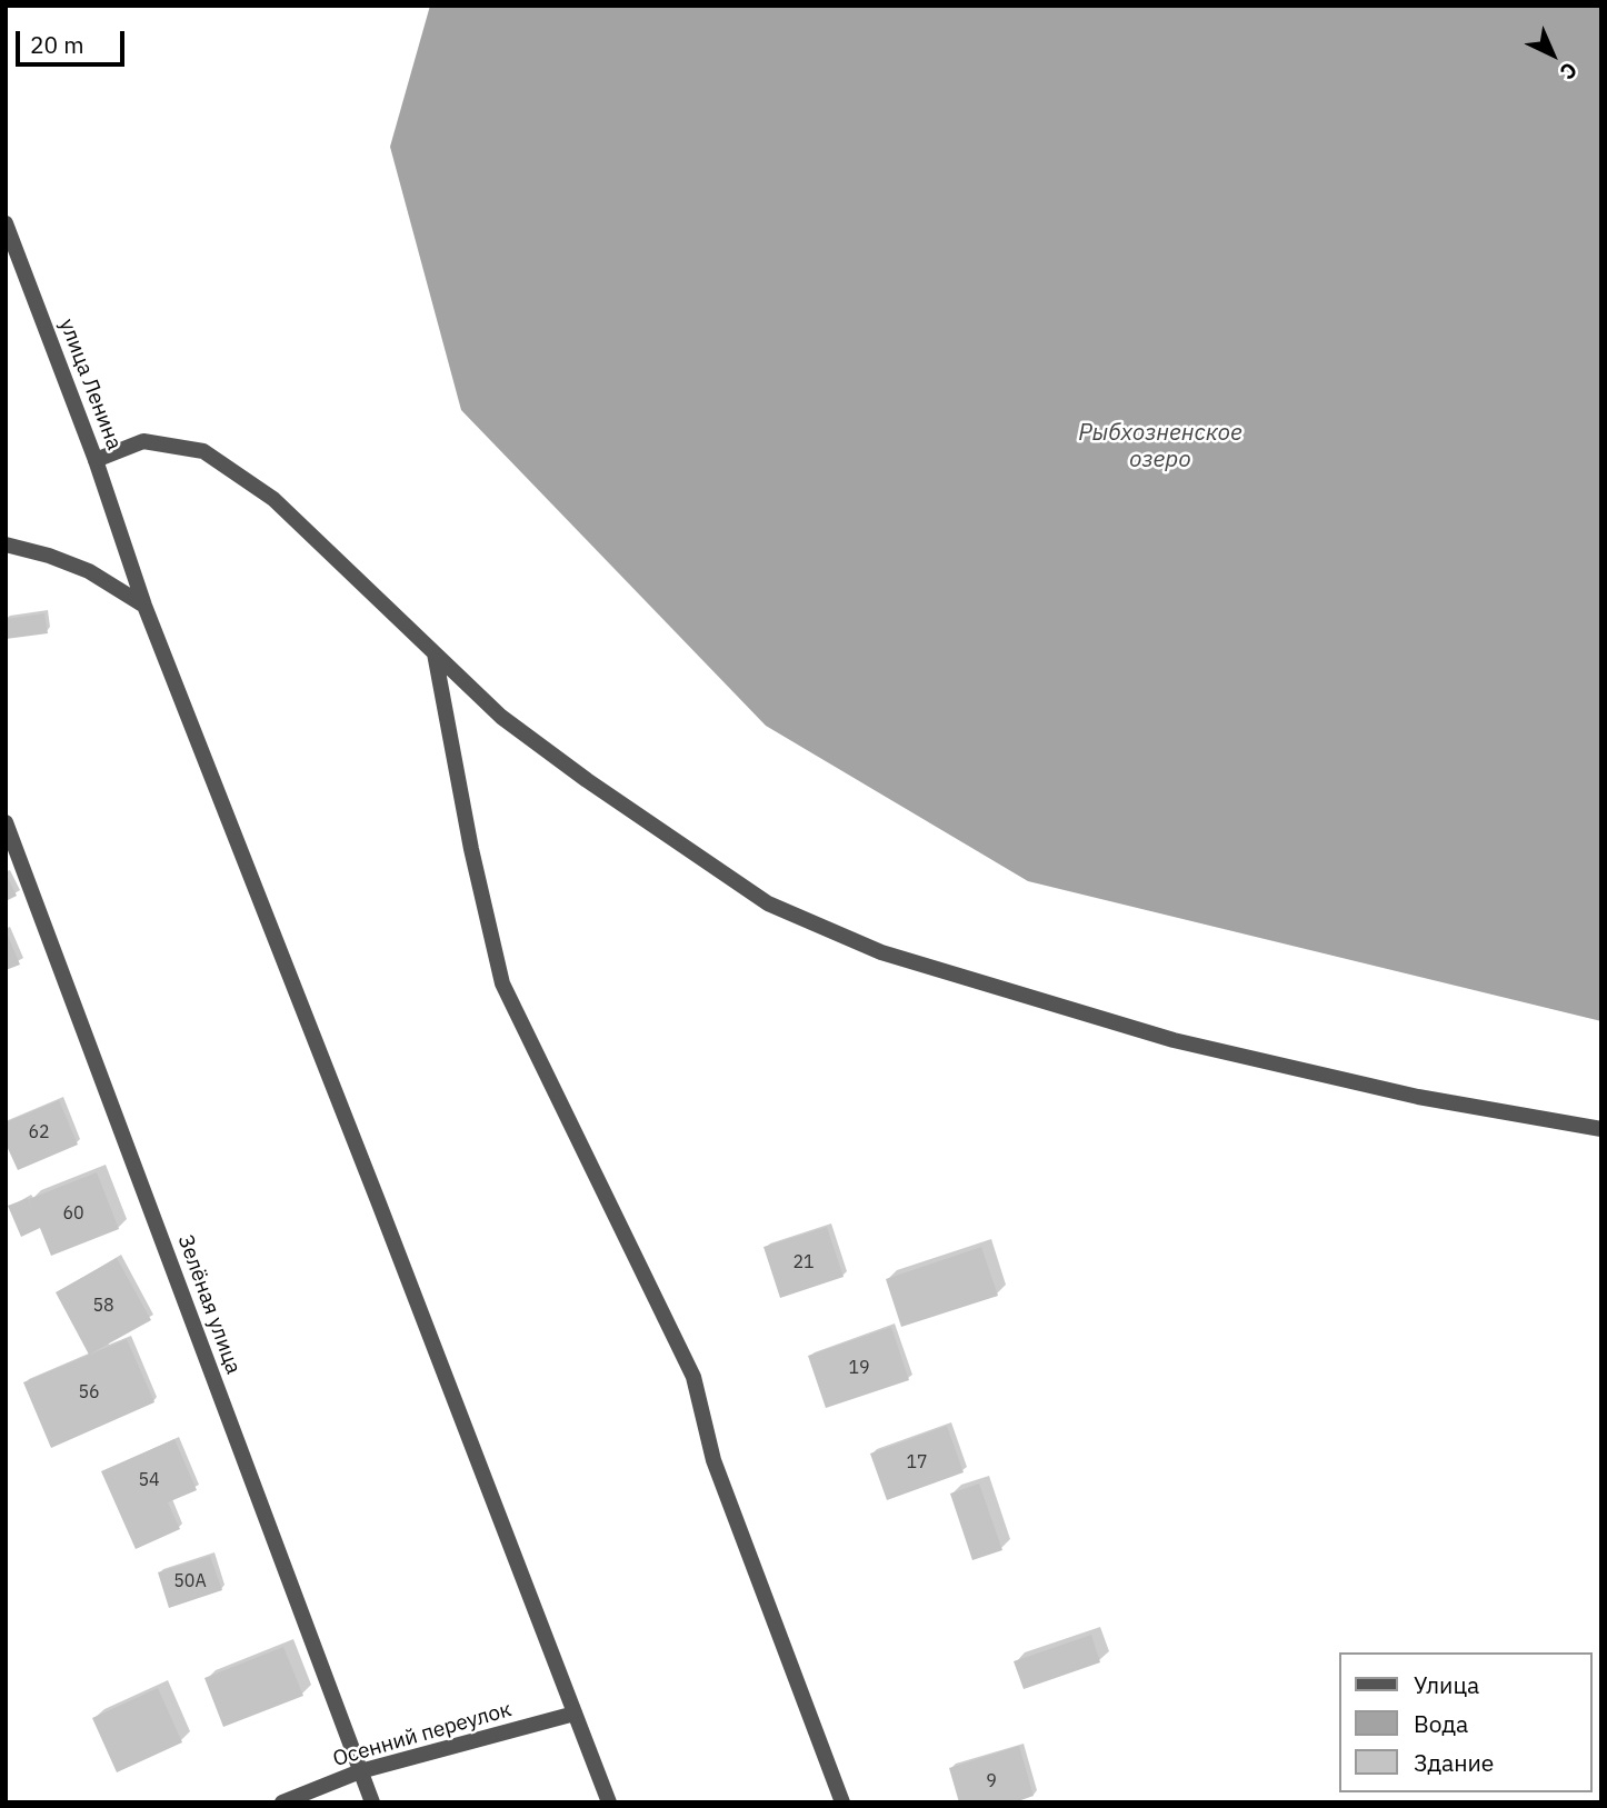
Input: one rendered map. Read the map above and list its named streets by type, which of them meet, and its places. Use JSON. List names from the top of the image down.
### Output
{
  "streets": {
    "street": ["улица Ленина", "Зелёная улица", "Осенний переулок"]
  },
  "crossings": [
    ["улица Ленина", "Осенний переулок"],
    ["Зелёная улица", "Осенний переулок"]
  ],
  "water": ["Рыбхозненское озеро"],
  "house_numbers": [
    "62",
    "60",
    "21",
    "58",
    "19",
    "56",
    "17",
    "54",
    "50А",
    "9"
  ],
  "legend": ["Улица", "Вода", "Здание"],
  "scale_bar": "20 m",
  "north": "bottom right"
}
